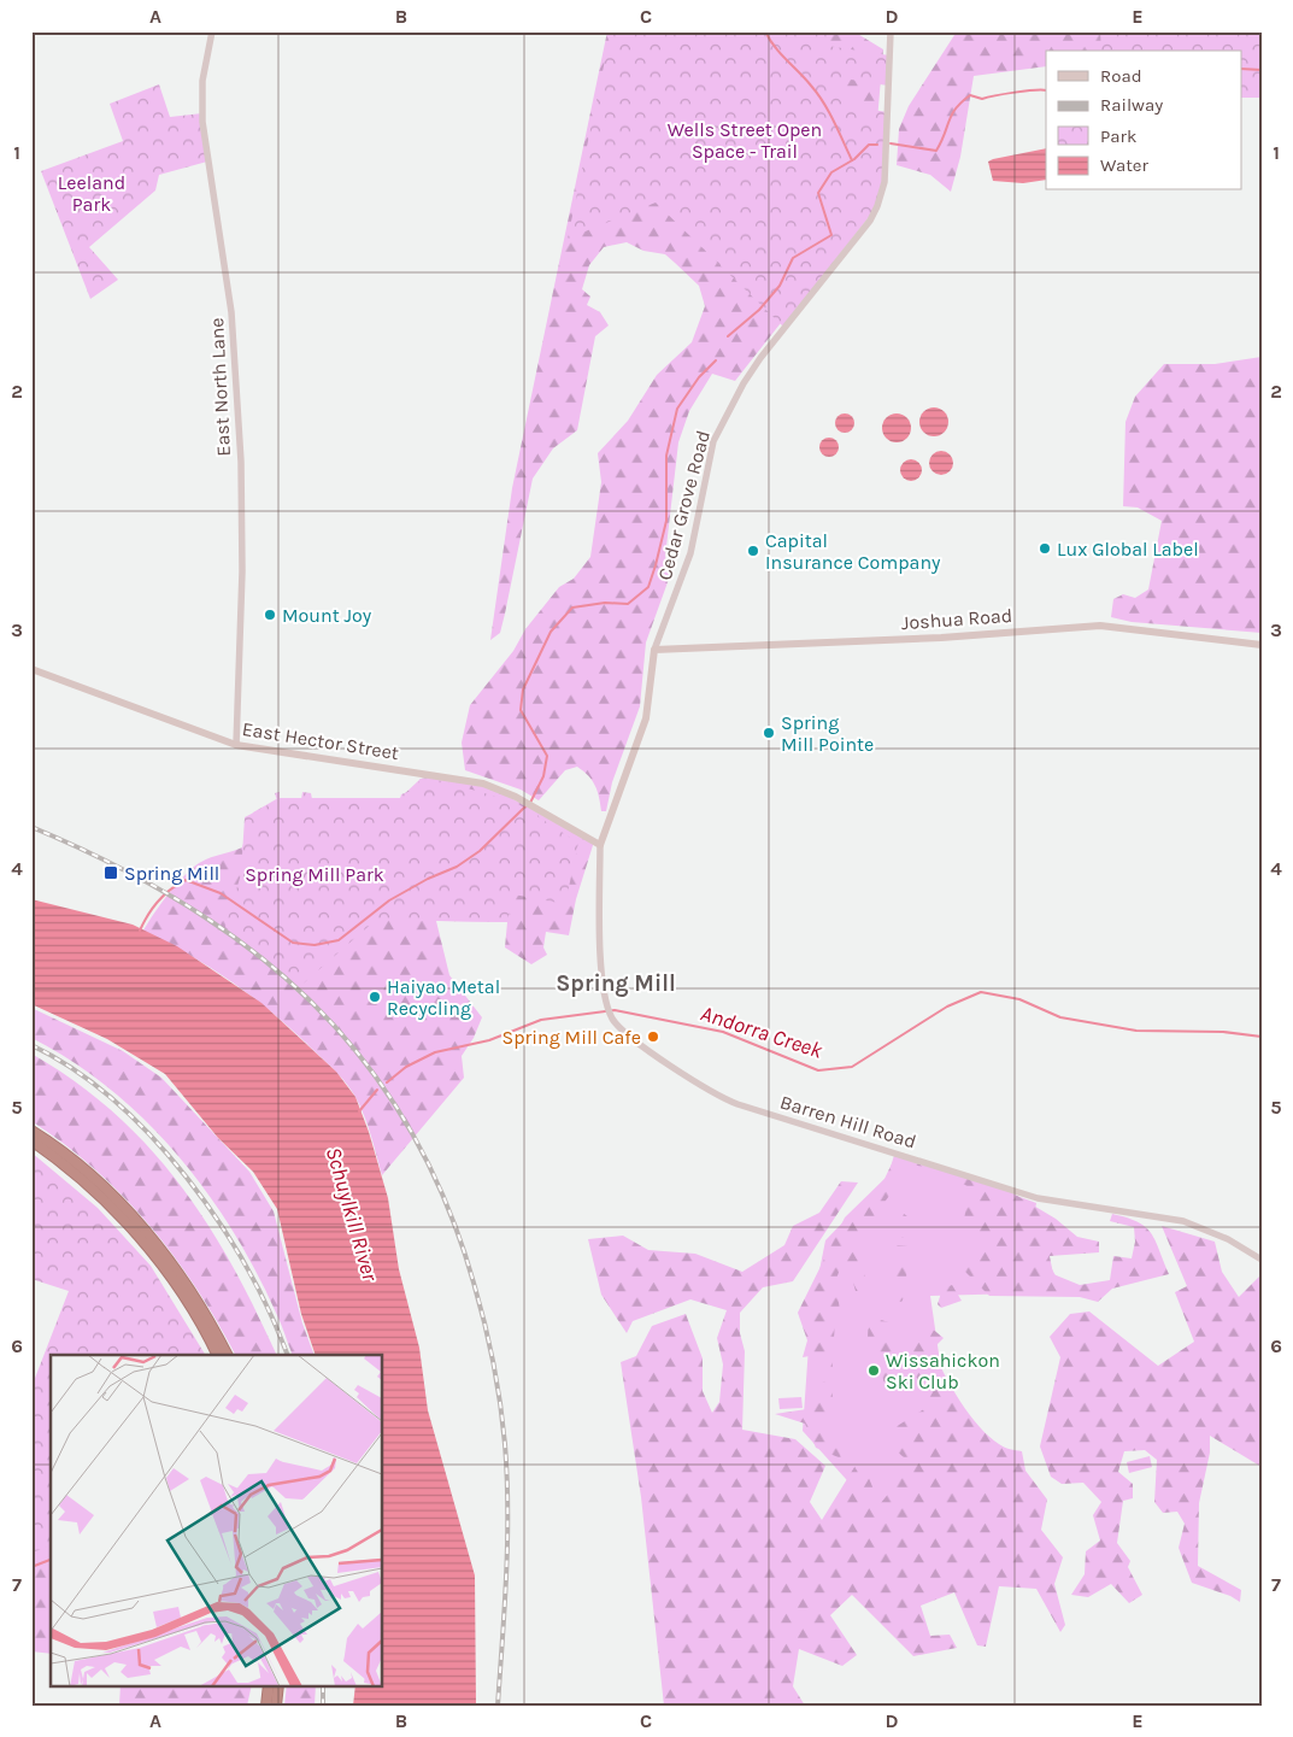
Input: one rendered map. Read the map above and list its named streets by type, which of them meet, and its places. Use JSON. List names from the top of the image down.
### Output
{
  "streets": {
    "main road": ["Cedar Grove Road", "Joshua Road", "East Hector Street"],
    "street": ["East North Lane", "Barren Hill Road"]
  },
  "crossings": [
    ["East North Lane", "East Hector Street"],
    ["Cedar Grove Road", "Joshua Road"],
    ["Cedar Grove Road", "East Hector Street"],
    ["Cedar Grove Road", "Barren Hill Road"],
    ["East Hector Street", "Barren Hill Road"]
  ],
  "districts": ["Spring Mill"],
  "water": ["Andorra Creek", "Schuylkill River"],
  "parks": ["Wells Street Open Space - Trail", "Leeland Park", "Spring Mill Park"],
  "places": {
    "other": [
      "Lux Global Label",
      "Capital Insurance Company",
      "Mount Joy",
      "Spring Mill Pointe",
      "Haiyao Metal Recycling",
      "Spring Mill Cafe",
      "Wissahickon Ski Club"
    ],
    "transit": ["Spring Mill"]
  },
  "legend": [
    "Road",
    "Railway",
    "Park",
    "Water"
  ],
  "grid": {
    "columns": [
      "A",
      "B",
      "C",
      "D",
      "E"
    ],
    "rows": [
      "1",
      "2",
      "3",
      "4",
      "5",
      "6",
      "7"
    ]
  }
}
